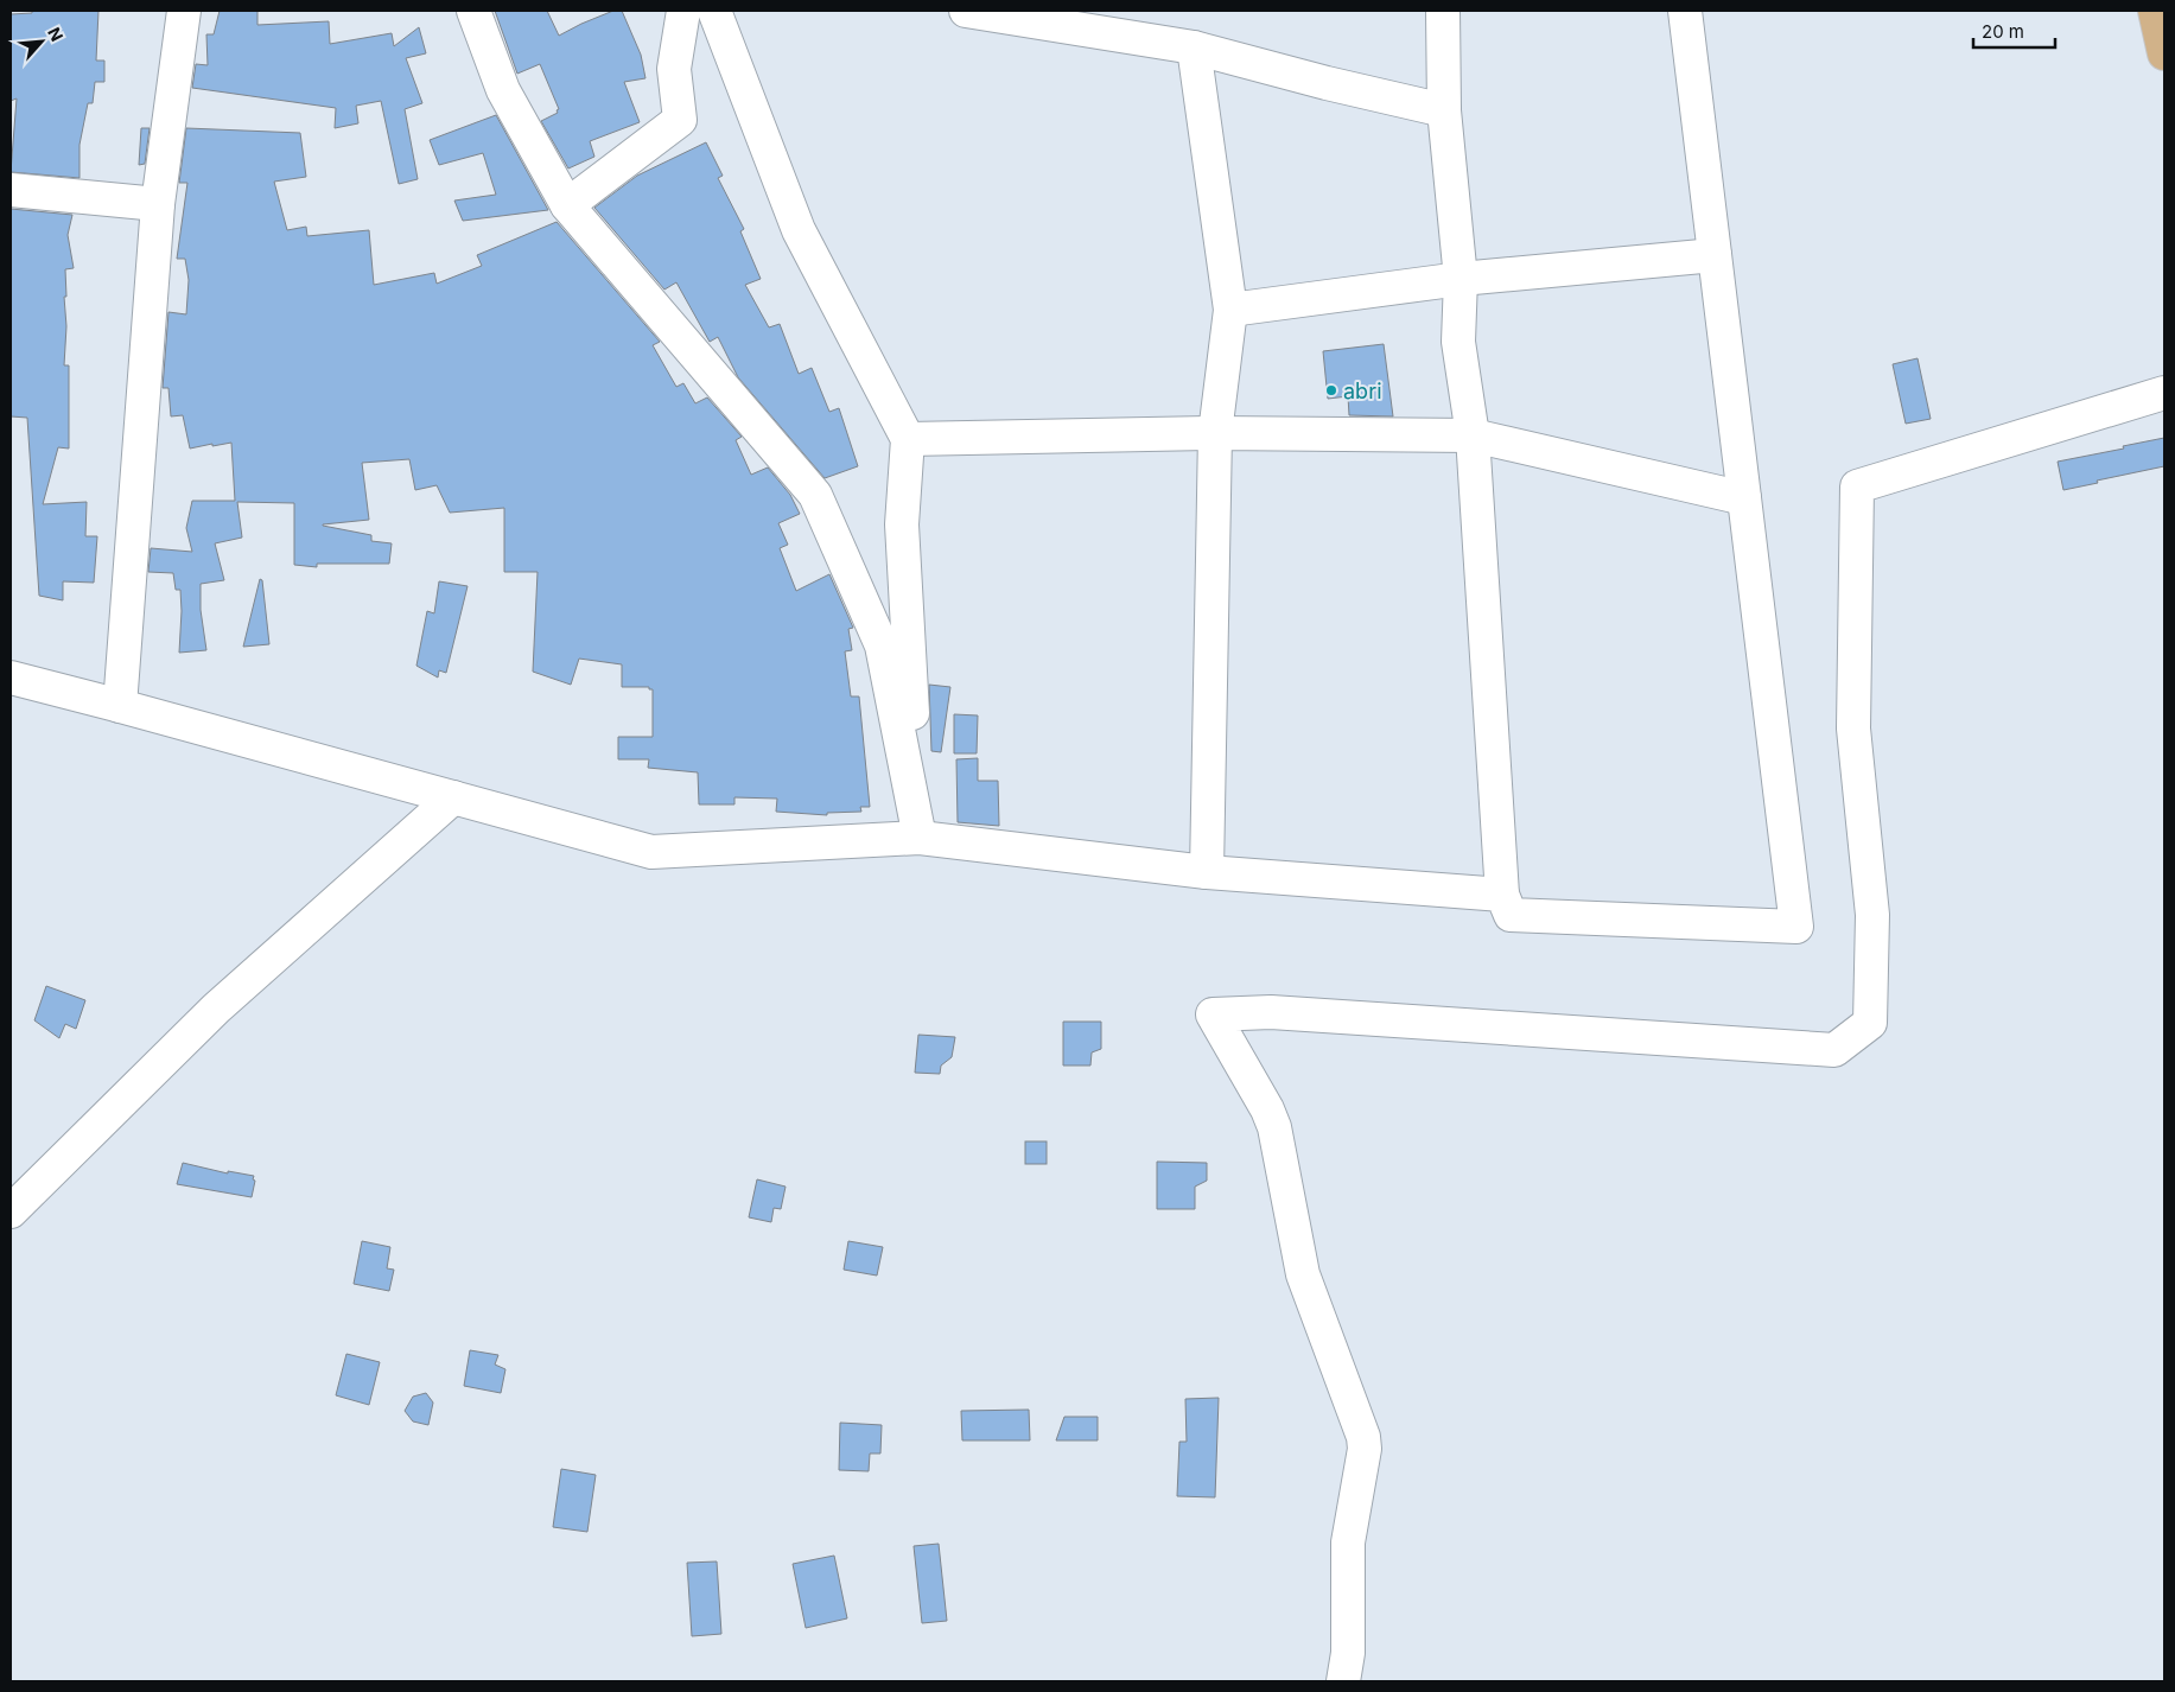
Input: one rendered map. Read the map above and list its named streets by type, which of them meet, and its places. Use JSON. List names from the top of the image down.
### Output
{
  "places": ["abri"],
  "scale_bar": "20 m",
  "north": "top right"
}
